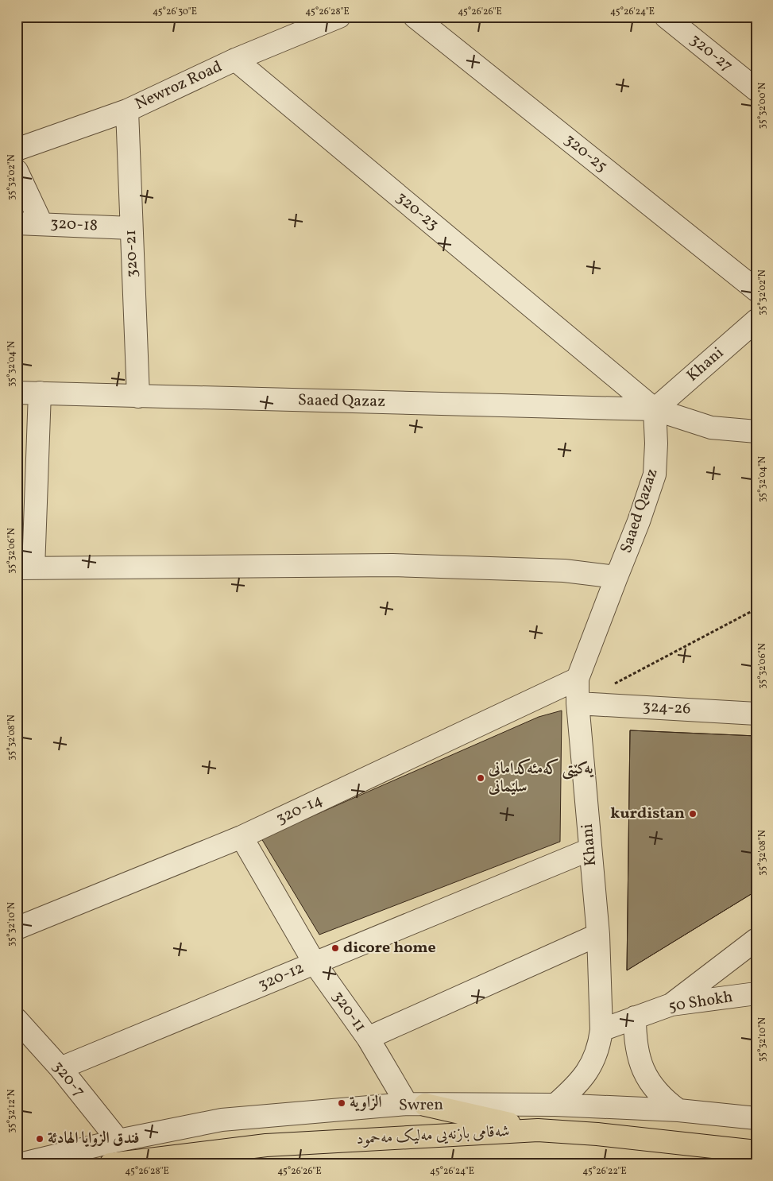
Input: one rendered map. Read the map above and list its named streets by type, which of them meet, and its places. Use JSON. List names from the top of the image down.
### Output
{
  "streets": {
    "highway": ["شەقامی بازنەیی مەلیک مەحمود"],
    "street": [
      "320-27",
      "Newroz Road",
      "320-25",
      "320-23",
      "320-18",
      "320-21",
      "Khani",
      "Saaed Qazaz",
      "324-26",
      "320-14",
      "320-12",
      "50 Shokh",
      "320-11",
      "320-7",
      "Swren"
    ]
  },
  "crossings": [
    ["Newroz Road", "320-23"],
    ["Newroz Road", "320-21"],
    ["320-23", "Khani"],
    ["320-23", "Saaed Qazaz"],
    ["320-18", "320-21"],
    ["320-21", "Saaed Qazaz"],
    ["Khani", "Saaed Qazaz"],
    ["Khani", "324-26"],
    ["Khani", "320-14"],
    ["Khani", "320-12"],
    ["Khani", "50 Shokh"],
    ["Khani", "Swren"],
    ["320-14", "320-11"],
    ["320-12", "320-11"],
    ["320-12", "320-7"],
    ["320-11", "Swren"],
    ["320-7", "Swren"]
  ],
  "places": [
    "یەکێتی کەمئەکدامانی سلێمانی",
    "kurdistan",
    "dicore home",
    "الزاوية",
    "فندق الزوايا الهادئة"
  ],
  "coordinates": [
    "45°26'30\"E",
    "45°26'28\"E",
    "45°26'26\"E",
    "45°26'24\"E",
    "35°32'00\"N",
    "35°32'02\"N",
    "35°32'04\"N",
    "35°32'06\"N",
    "35°32'08\"N",
    "35°32'10\"N",
    "35°32'12\"N",
    "45°26'22\"E"
  ]
}
